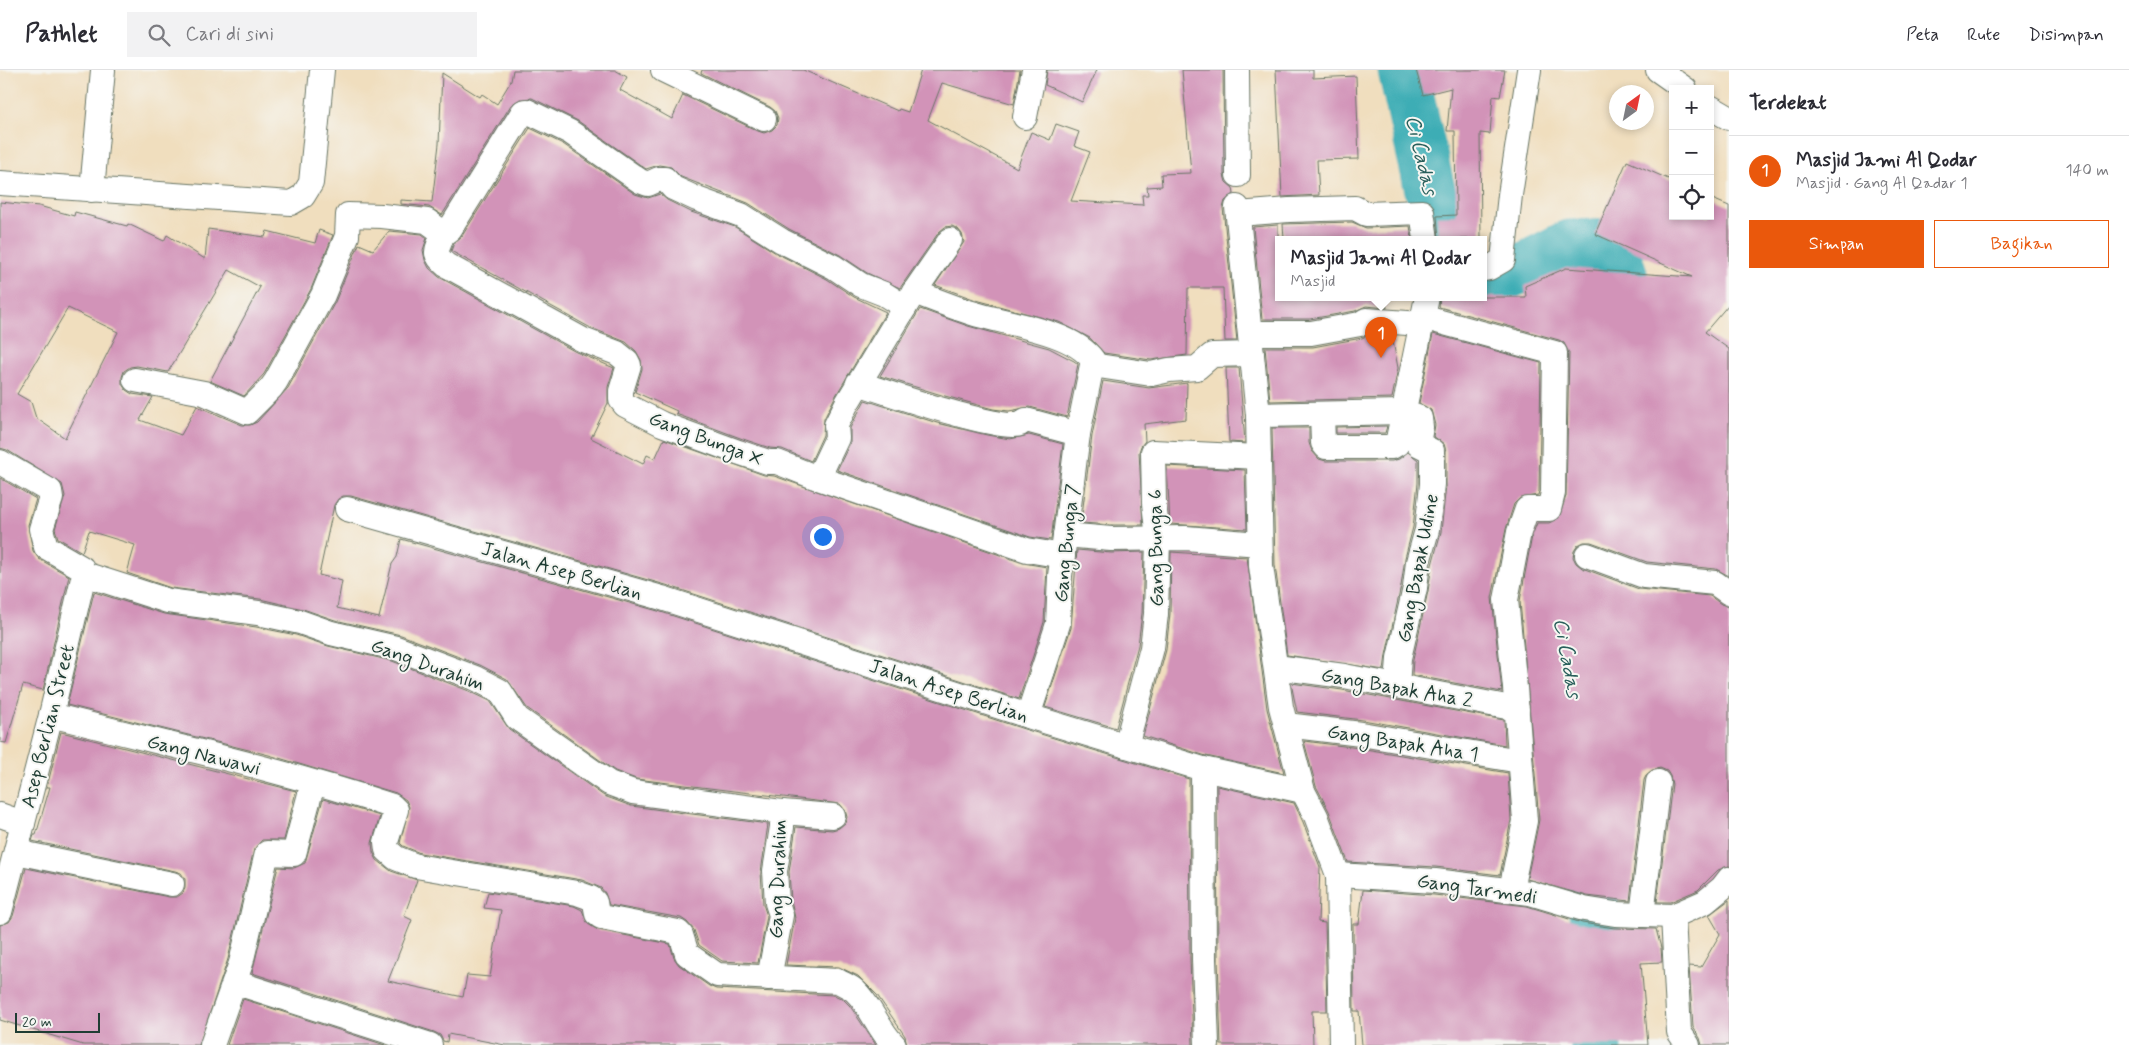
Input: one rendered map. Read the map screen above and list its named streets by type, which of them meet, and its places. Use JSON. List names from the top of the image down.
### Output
{
  "streets": {
    "street": [
      "Gang Bunga X",
      "Gang Bunga 7",
      "Gang Bunga 6",
      "Gang Bapak Udine",
      "Jalan Asep Berlian",
      "Gang Durahim",
      "Gang Bapak Aha 2",
      "Asep Berlian Street",
      "Gang Bapak Aha 1",
      "Gang Nawawi",
      "Gang Tarmedi"
    ]
  },
  "crossings": [
    ["Gang Bunga X", "Gang Bunga 7"],
    ["Gang Bunga X", "Gang Bunga 6"],
    ["Gang Bunga 7", "Jalan Asep Berlian"],
    ["Gang Bunga 6", "Jalan Asep Berlian"],
    ["Gang Bapak Udine", "Gang Bapak Aha 2"],
    ["Gang Durahim", "Asep Berlian Street"],
    ["Gang Durahim", "Gang Nawawi"],
    ["Asep Berlian Street", "Gang Nawawi"]
  ],
  "water": ["Ci Cadas"],
  "scale_bar": "20 m",
  "north": "top right",
  "page": {
    "header": "Pathlet",
    "search": "Cari di sini",
    "nav": ["Peta", "Rute", "Disimpan"],
    "heading": "Terdekat",
    "map_buttons": ["+", "−"],
    "list": [
      {
        "mark": "1",
        "name": "Masjid Jami Al Qodar",
        "note": "Masjid · Gang Al Qadar 1",
        "value": "140 m"
      }
    ],
    "buttons": ["Simpan", "Bagikan"],
    "popup": ["Masjid Jami Al Qodar", "Masjid"],
    "pins": "1",
    "scale": "20 m"
  }
}
